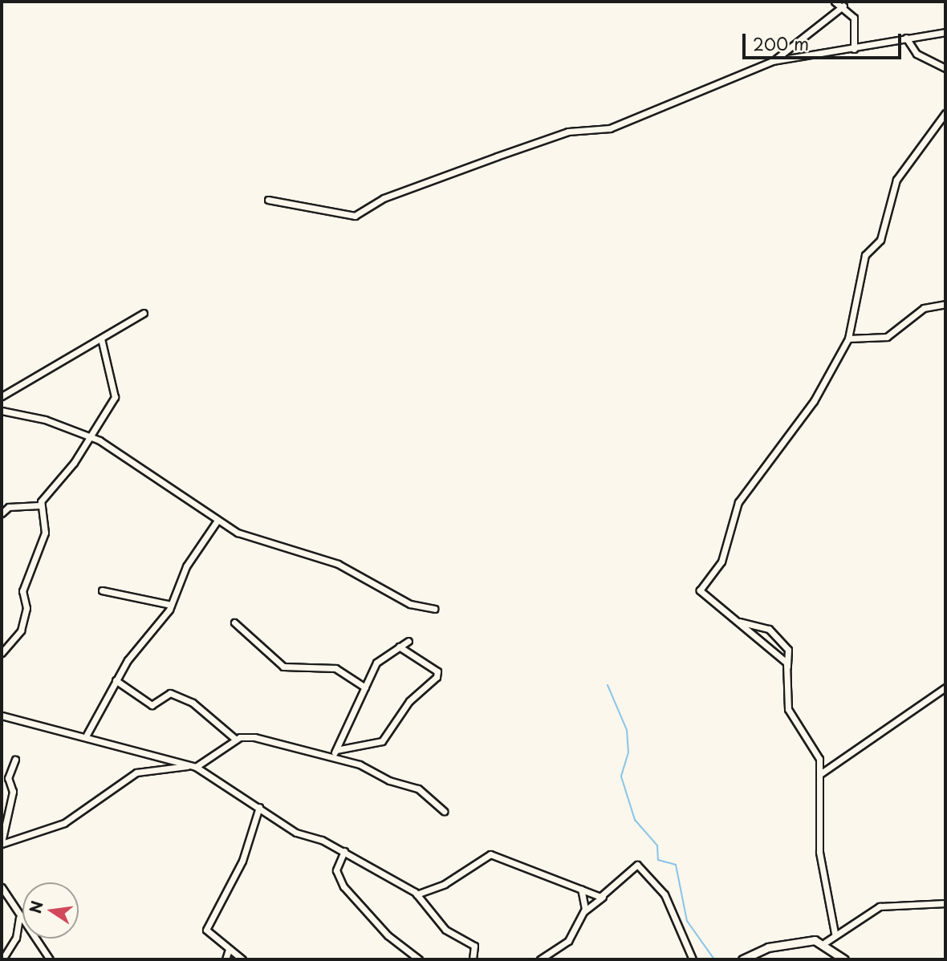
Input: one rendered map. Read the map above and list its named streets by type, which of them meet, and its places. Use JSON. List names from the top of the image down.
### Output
{
  "scale_bar": "200 m",
  "north": "left"
}
